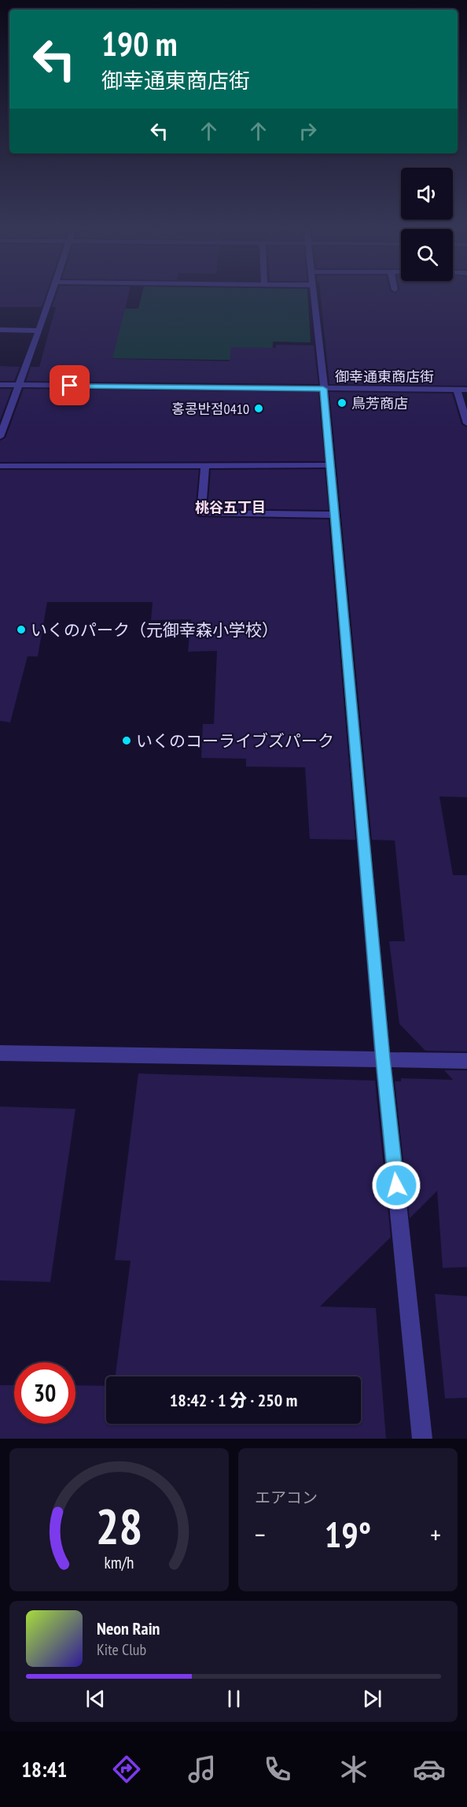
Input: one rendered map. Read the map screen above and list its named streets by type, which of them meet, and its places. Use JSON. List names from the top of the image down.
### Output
{
  "streets": {
    "street": ["御幸通東商店街"]
  },
  "districts": ["桃谷五丁目"],
  "places": [
    "鳥芳商店",
    "홍콩반점0410",
    "いくのパーク（元御幸森小学校）",
    "いくのコーライブズパーク"
  ],
  "page": {
    "turn": ["190 m", "御幸通東商店街"],
    "limit": "30",
    "trip": "18:42 · 1 分 · 250 m",
    "tile": "エアコン",
    "heat": ["−", "19°", "+"],
    "song": ["Neon Rain", "Kite Club"],
    "tabs": "18:41",
    "gauge": ["28", "km/h"]
  }
}
